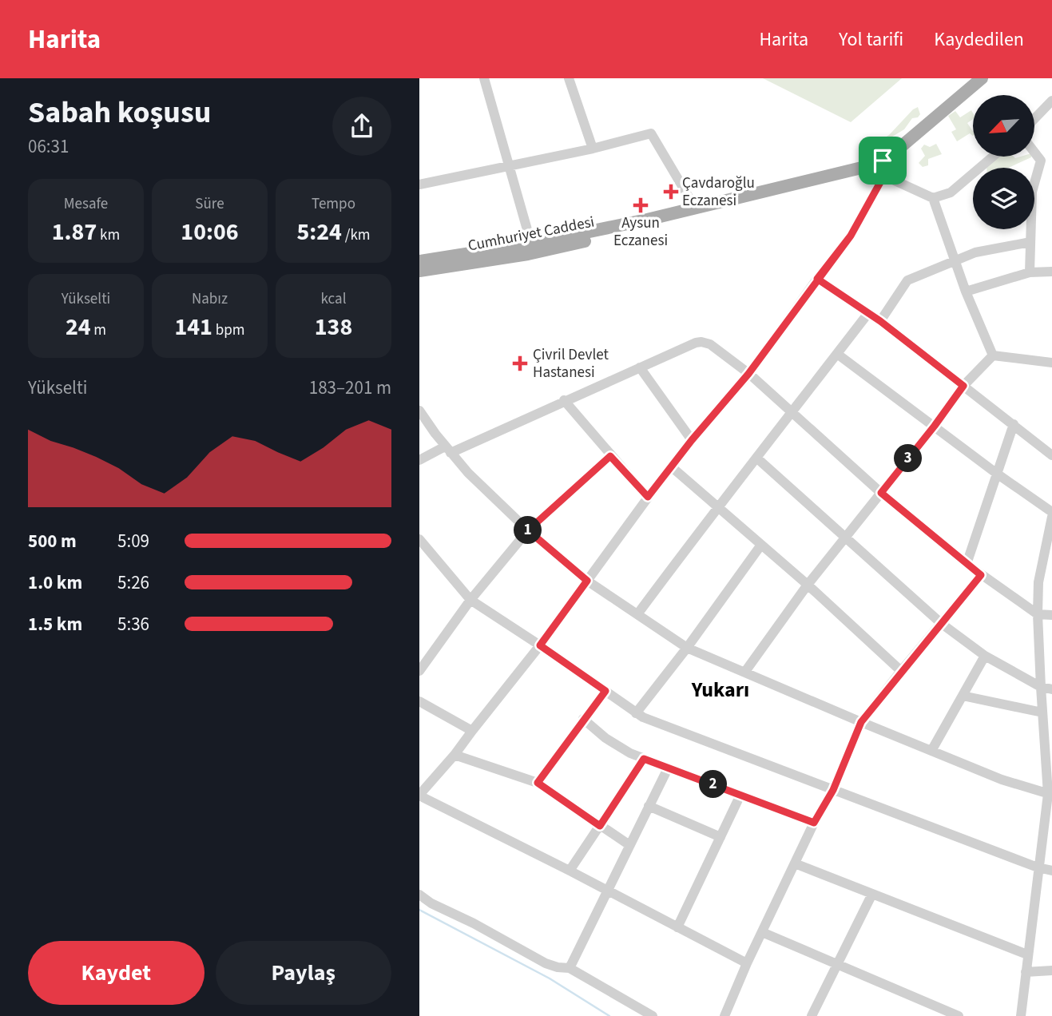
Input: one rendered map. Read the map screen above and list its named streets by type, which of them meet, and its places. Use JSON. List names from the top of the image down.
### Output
{
  "streets": {
    "main road": ["Cumhuriyet Caddesi"]
  },
  "districts": ["Yukarı"],
  "places": {
    "health": ["Çavdaroğlu Eczanesi", "Aysun Eczanesi", "Çivril Devlet Hastanesi"]
  },
  "north": "bottom left",
  "page": {
    "header": "Harita",
    "nav": ["Harita", "Yol tarifi", "Kaydedilen"],
    "heading": ["Sabah koşusu", "06:31"],
    "stats": [
      ["Mesafe", "1.87 km"],
      ["Süre", "10:06"],
      ["Tempo", "5:24 /km"],
      ["Yükselti", "24 m"],
      ["Nabız", "141 bpm"],
      ["kcal", "138"]
    ],
    "chart": ["Yükselti", "183–201 m"],
    "pins": ["3", "1", "2"],
    "list": [
      {
        "name": "500 m",
        "note": "5:09"
      },
      {
        "name": "1.0 km",
        "note": "5:26"
      },
      {
        "name": "1.5 km",
        "note": "5:36"
      }
    ],
    "buttons": ["Kaydet", "Paylaş"]
  }
}
